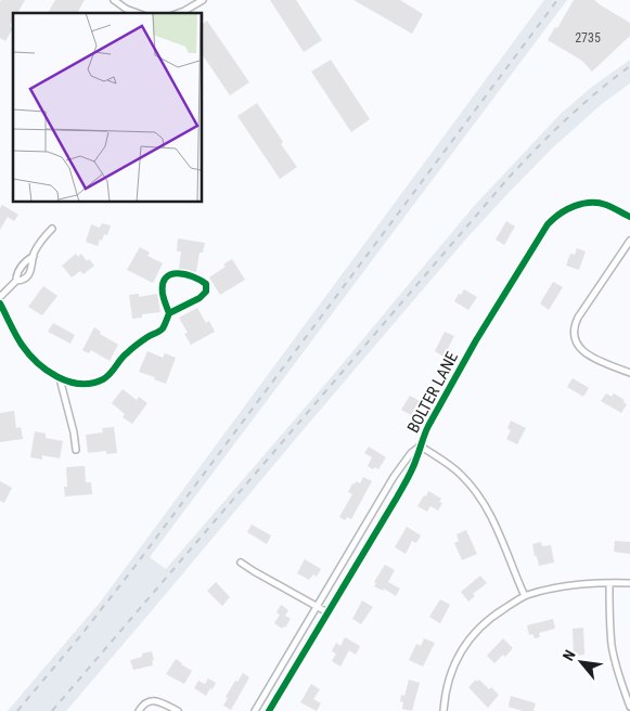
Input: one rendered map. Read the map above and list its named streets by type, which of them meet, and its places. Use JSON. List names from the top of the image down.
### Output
{
  "streets": {
    "street": ["BOLTER LANE"]
  },
  "house_numbers": ["2735"],
  "north": "top left"
}
